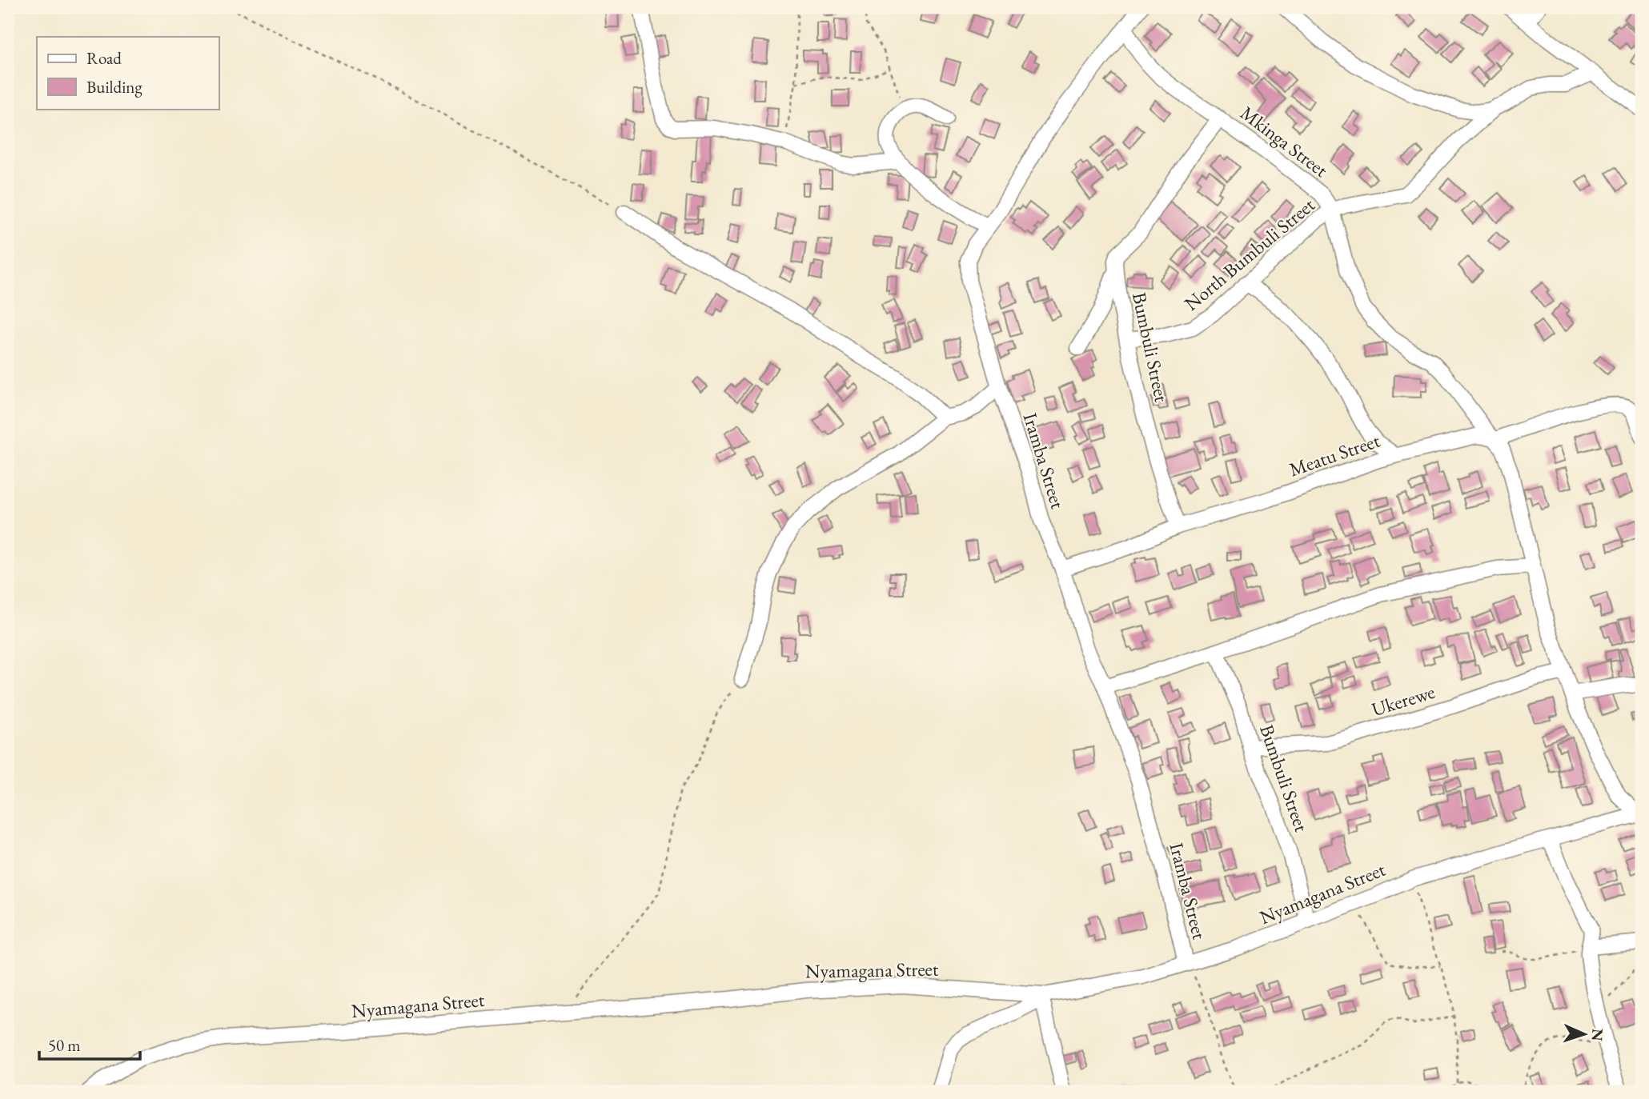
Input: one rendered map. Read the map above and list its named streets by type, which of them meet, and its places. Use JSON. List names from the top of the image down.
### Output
{
  "streets": {
    "street": [
      "Mkinga Street",
      "North Bumbuli Street",
      "Bumbuli Street",
      "Meatu Street",
      "Iramba Street",
      "Ukerewe",
      "Nyamagana Street"
    ]
  },
  "crossings": [
    ["Mkinga Street", "North Bumbuli Street"],
    ["Mkinga Street", "Bumbuli Street"],
    ["Mkinga Street", "Meatu Street"],
    ["Mkinga Street", "Iramba Street"],
    ["North Bumbuli Street", "Bumbuli Street"],
    ["Bumbuli Street", "Meatu Street"],
    ["Bumbuli Street", "Ukerewe"],
    ["Bumbuli Street", "Nyamagana Street"],
    ["Meatu Street", "Iramba Street"],
    ["Iramba Street", "Nyamagana Street"]
  ],
  "legend": ["Road", "Building"],
  "scale_bar": "50 m",
  "north": "right"
}
